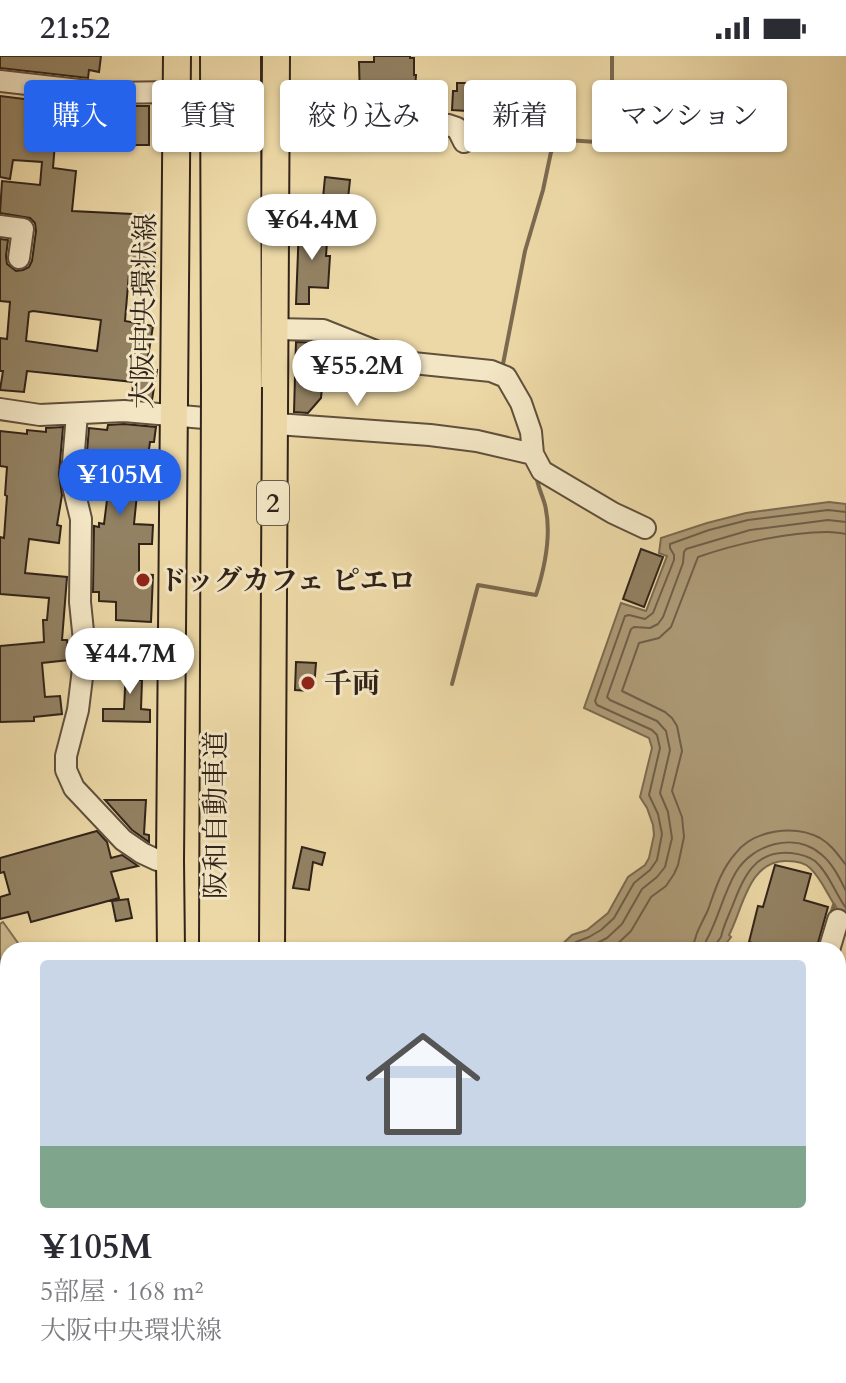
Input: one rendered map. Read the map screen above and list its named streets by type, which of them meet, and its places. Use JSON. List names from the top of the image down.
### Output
{
  "streets": {
    "highway": ["阪和自動車道"],
    "main road": ["大阪中央環状線", "2"]
  },
  "places": ["ドッグカフェ ピエロ", "千両"],
  "page": {
    "status": "21:52",
    "chip": [
      "購入",
      "賃貸",
      "絞り込み",
      "新着",
      "マンション"
    ],
    "price": [
      "¥64.4M",
      "¥55.2M",
      "¥105M",
      "¥44.7M"
    ],
    "list": [
      {
        "name": "¥105M",
        "note": "5部屋 · 168 m² · 大阪中央環状線"
      }
    ]
  }
}
